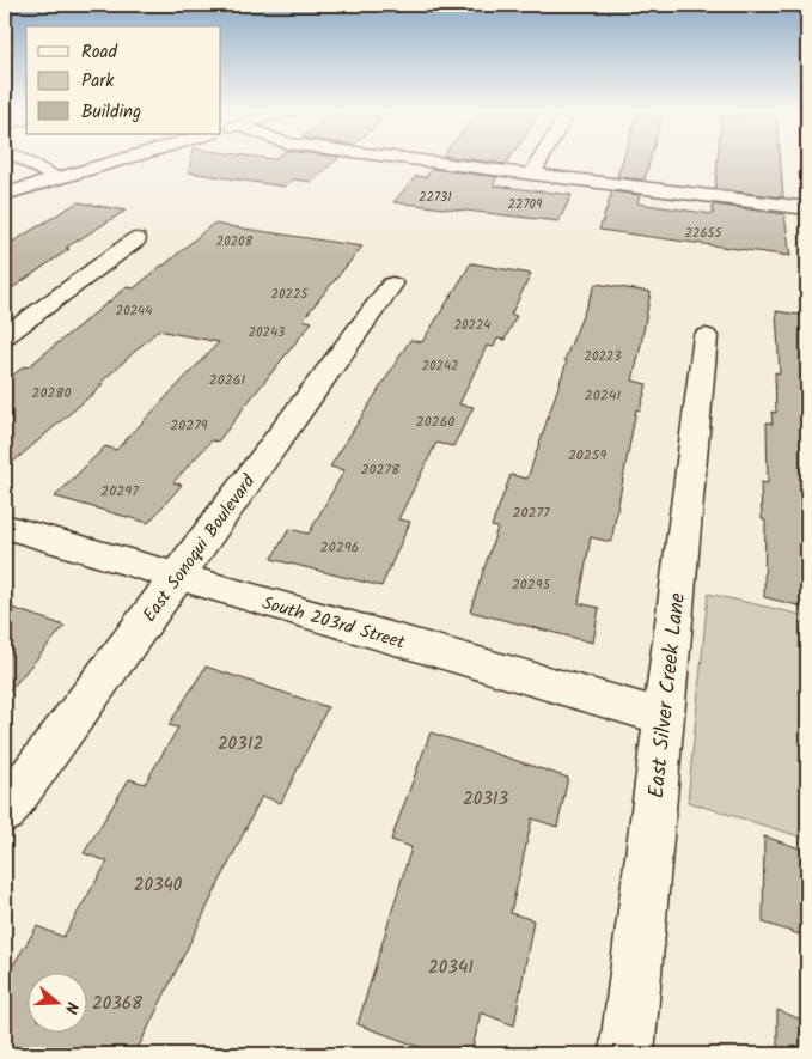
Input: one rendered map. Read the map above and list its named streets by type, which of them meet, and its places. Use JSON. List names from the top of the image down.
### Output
{
  "streets": {
    "street": ["East Sonoqui Boulevard", "South 203rd Street", "East Silver Creek Lane"]
  },
  "crossings": [
    ["East Sonoqui Boulevard", "South 203rd Street"],
    ["South 203rd Street", "East Silver Creek Lane"]
  ],
  "house_numbers": [
    "22731",
    "22709",
    "22655",
    "20208",
    "20225",
    "20244",
    "20224",
    "20243",
    "20223",
    "20242",
    "20261",
    "20280",
    "20241",
    "20260",
    "20279",
    "20259",
    "20278",
    "20297",
    "20277",
    "20296",
    "20295",
    "20312",
    "20313",
    "20340",
    "20341",
    "20368"
  ],
  "legend": ["Road", "Park", "Building"],
  "north": "right"
}
